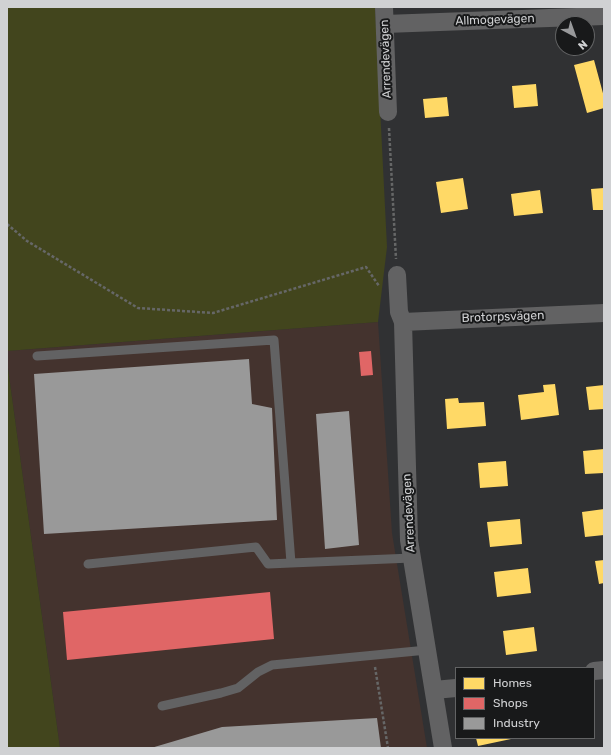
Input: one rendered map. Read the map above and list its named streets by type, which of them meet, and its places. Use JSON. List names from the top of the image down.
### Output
{
  "streets": {
    "street": ["Allmogevägen", "Arrendevägen", "Brotorpsvägen"]
  },
  "crossings": [
    ["Allmogevägen", "Arrendevägen"],
    ["Arrendevägen", "Brotorpsvägen"]
  ],
  "legend": ["Homes", "Shops", "Industry"],
  "north": "bottom right"
}
